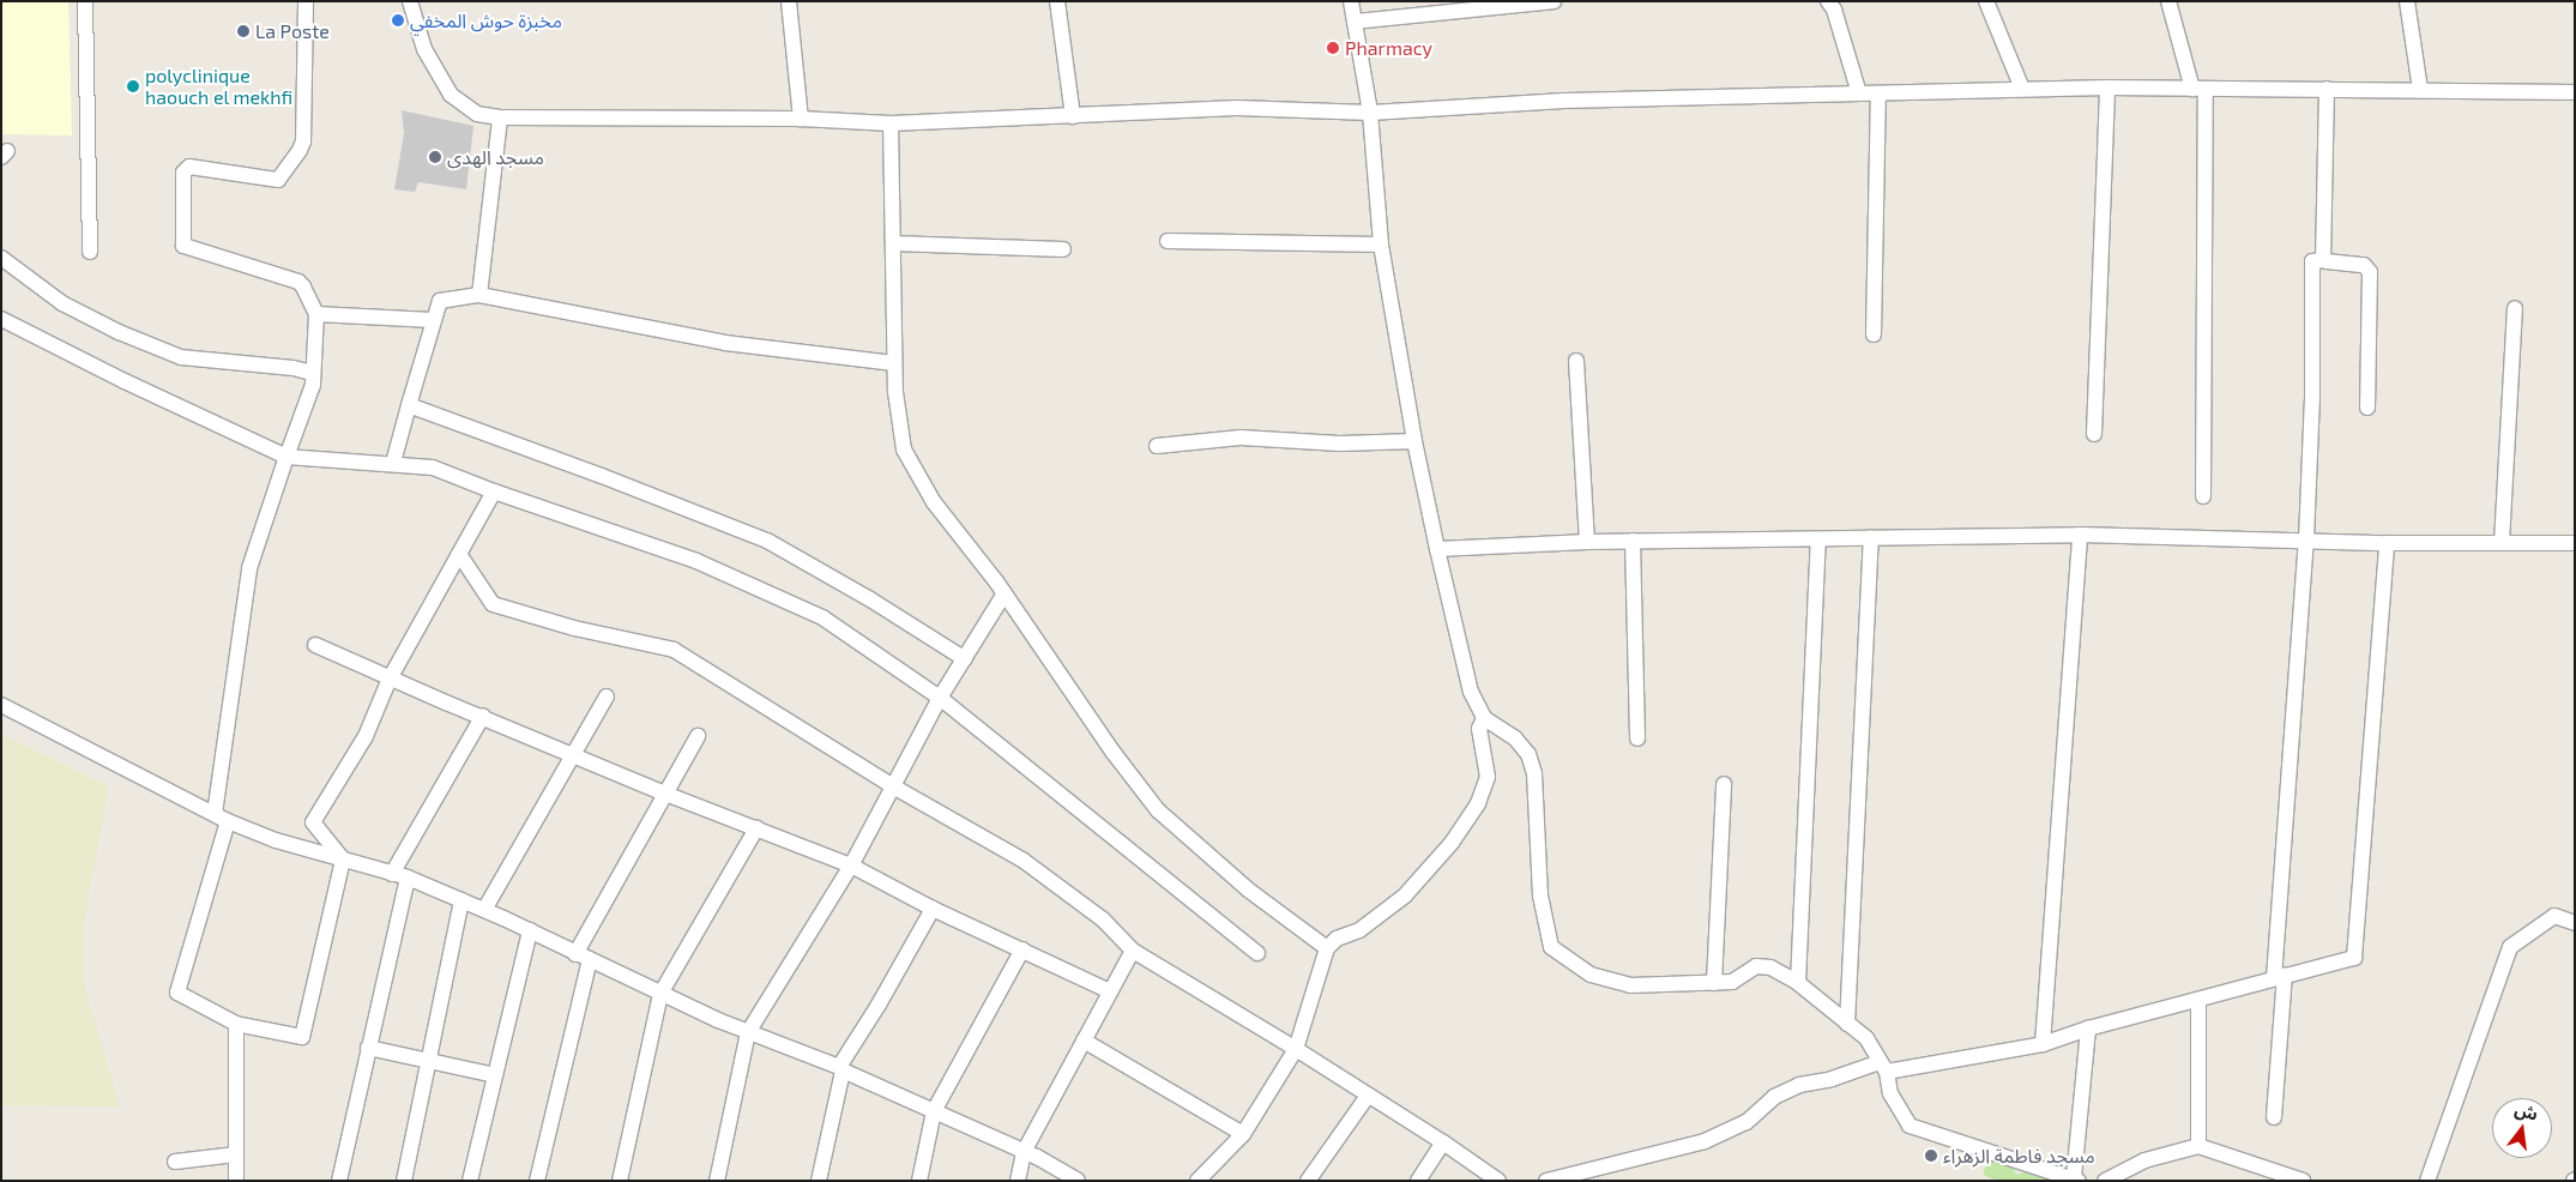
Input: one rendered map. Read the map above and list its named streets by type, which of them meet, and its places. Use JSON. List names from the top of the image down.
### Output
{
  "places": [
    "مخبزة حوش المخفي",
    "La Poste",
    "Pharmacy",
    "polyclinique haouch el mekhfi",
    "مسجد الهدى",
    "مسجد فاطمة الزهراء"
  ],
  "north": "top"
}
